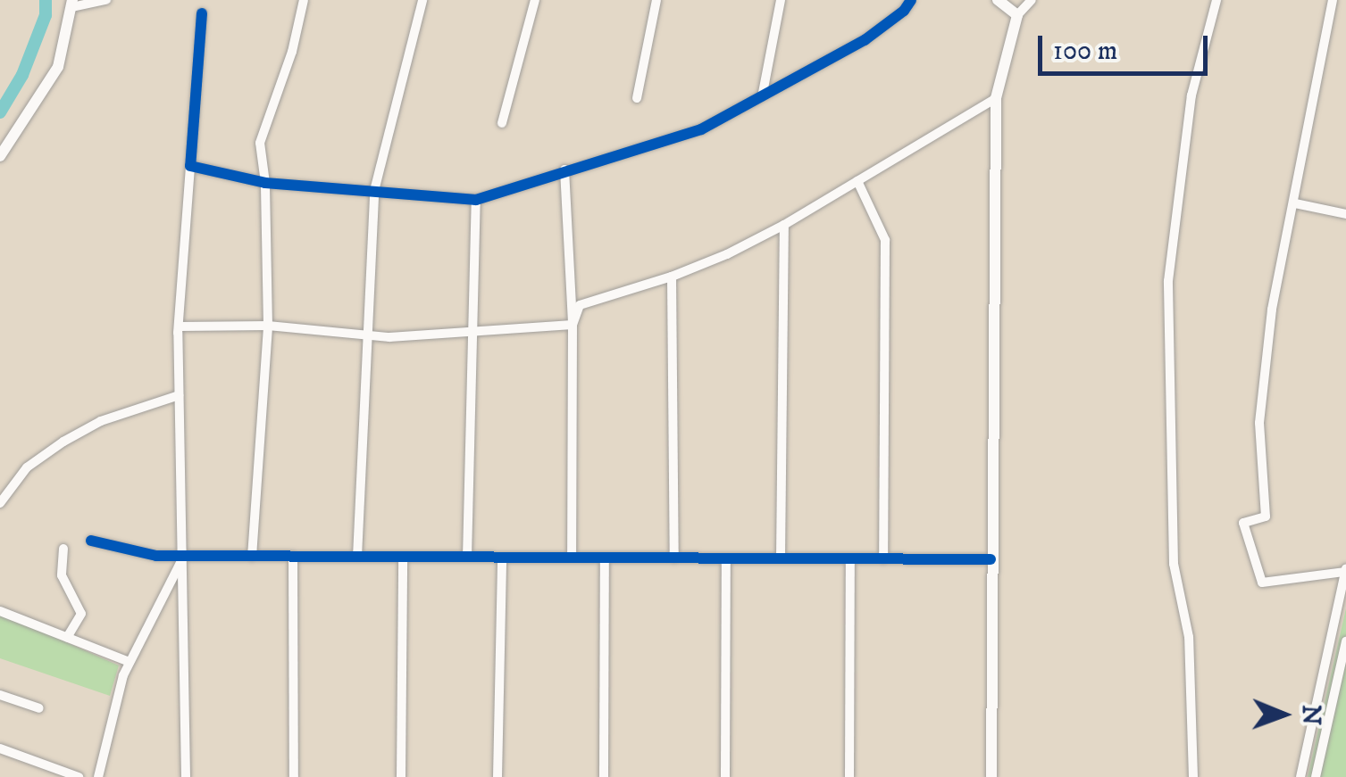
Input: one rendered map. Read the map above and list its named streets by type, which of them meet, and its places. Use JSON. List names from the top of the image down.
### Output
{
  "scale_bar": "100 m",
  "north": "right"
}
